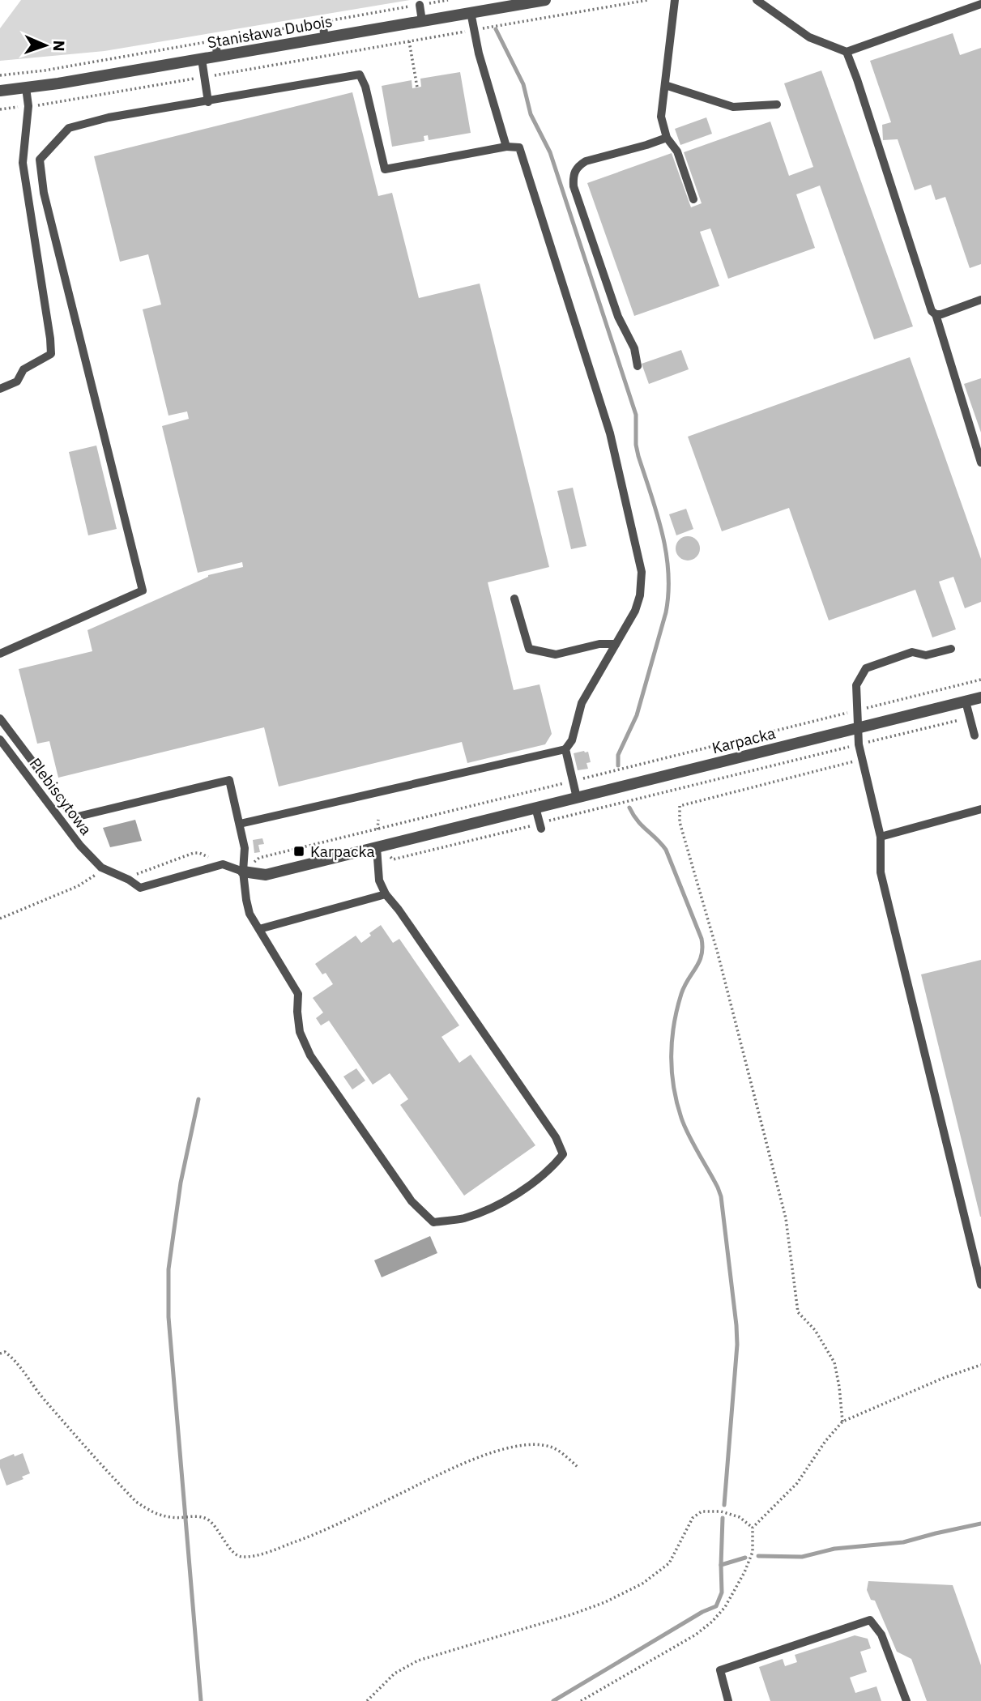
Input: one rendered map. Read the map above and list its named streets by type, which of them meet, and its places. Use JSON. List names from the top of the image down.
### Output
{
  "streets": {
    "street": ["Stanisława Dubois", "Karpacka"],
    "lane": ["Plebiscytowa"]
  },
  "crossings": [
    ["Karpacka", "Plebiscytowa"]
  ],
  "places": {
    "transit": ["Karpacka"]
  },
  "north": "right"
}
